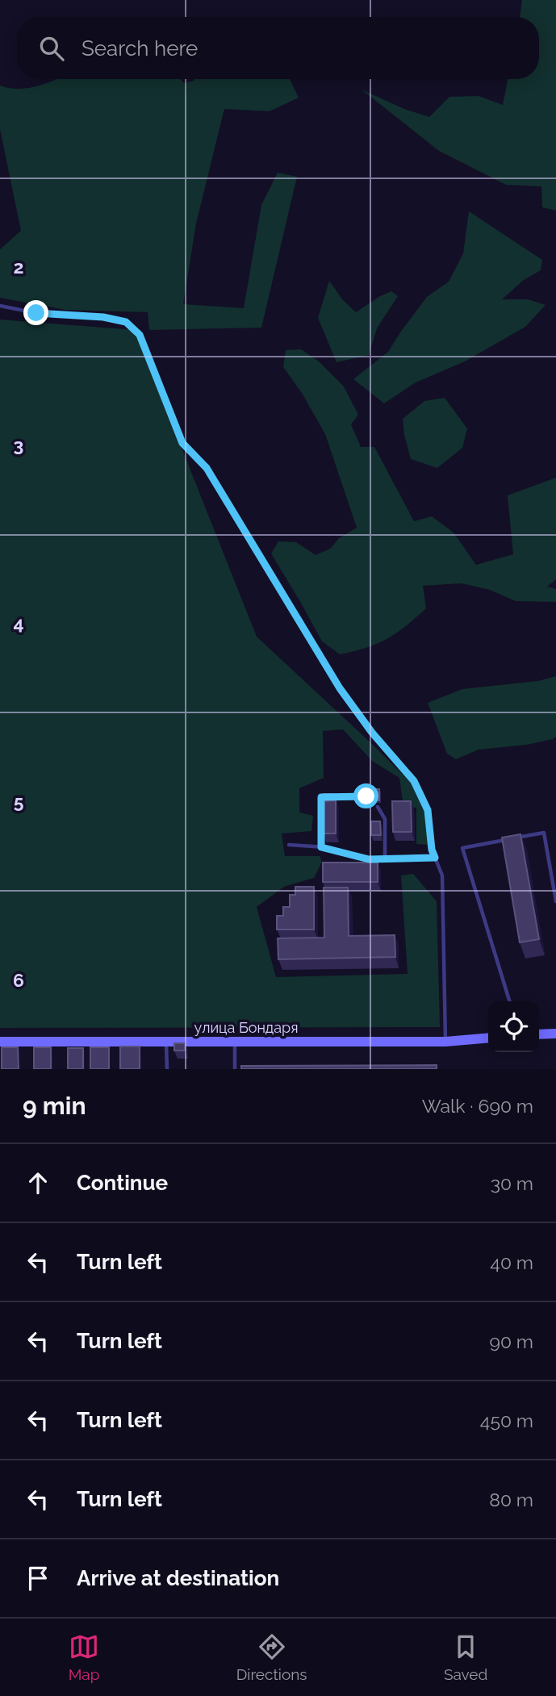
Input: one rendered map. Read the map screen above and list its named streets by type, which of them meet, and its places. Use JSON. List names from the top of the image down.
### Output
{
  "streets": {
    "main road": ["улица Бондаря"]
  },
  "page": {
    "search": "Search here",
    "heading": ["9 min", "Walk · 690 m"],
    "list": [
      ["Continue", "30 m"],
      ["Turn left", "40 m"],
      ["Turn left", "90 m"],
      ["Turn left", "450 m"],
      ["Turn left", "80 m"],
      "Arrive at destination"
    ],
    "nav": ["Map", "Directions", "Saved"]
  },
  "grid": {
    "rows": [
      "2",
      "3",
      "4",
      "5",
      "6"
    ]
  }
}
